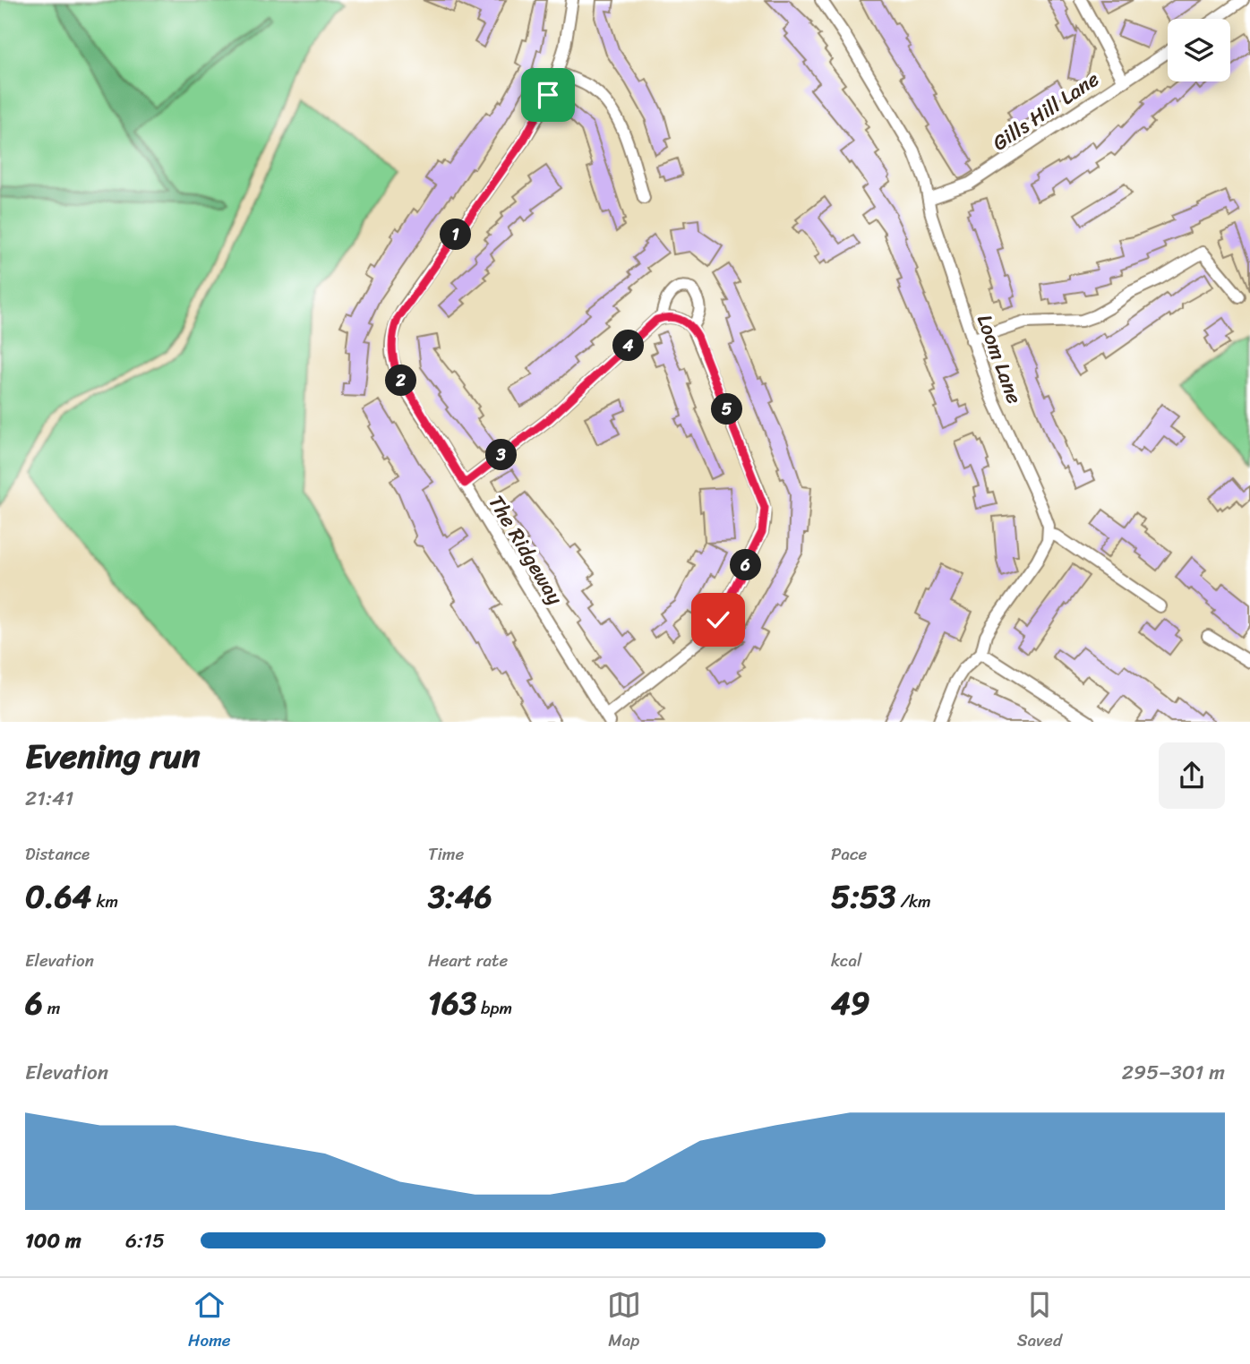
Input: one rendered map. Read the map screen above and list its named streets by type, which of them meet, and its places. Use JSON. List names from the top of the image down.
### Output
{
  "streets": {
    "street": ["Gills Hill Lane", "Loom Lane", "The Ridgeway"]
  },
  "crossings": [
    ["Gills Hill Lane", "Loom Lane"]
  ],
  "page": {
    "pins": [
      "1",
      "4",
      "2",
      "5",
      "3",
      "6"
    ],
    "heading": ["Evening run", "21:41"],
    "stats": [
      ["Distance", "0.64 km"],
      ["Time", "3:46"],
      ["Pace", "5:53 /km"],
      ["Elevation", "6 m"],
      ["Heart rate", "163 bpm"],
      ["kcal", "49"]
    ],
    "chart": ["Elevation", "295–301 m"],
    "list": [
      {
        "name": "100 m",
        "note": "6:15"
      }
    ],
    "tabs": ["Home", "Map", "Saved"]
  }
}
